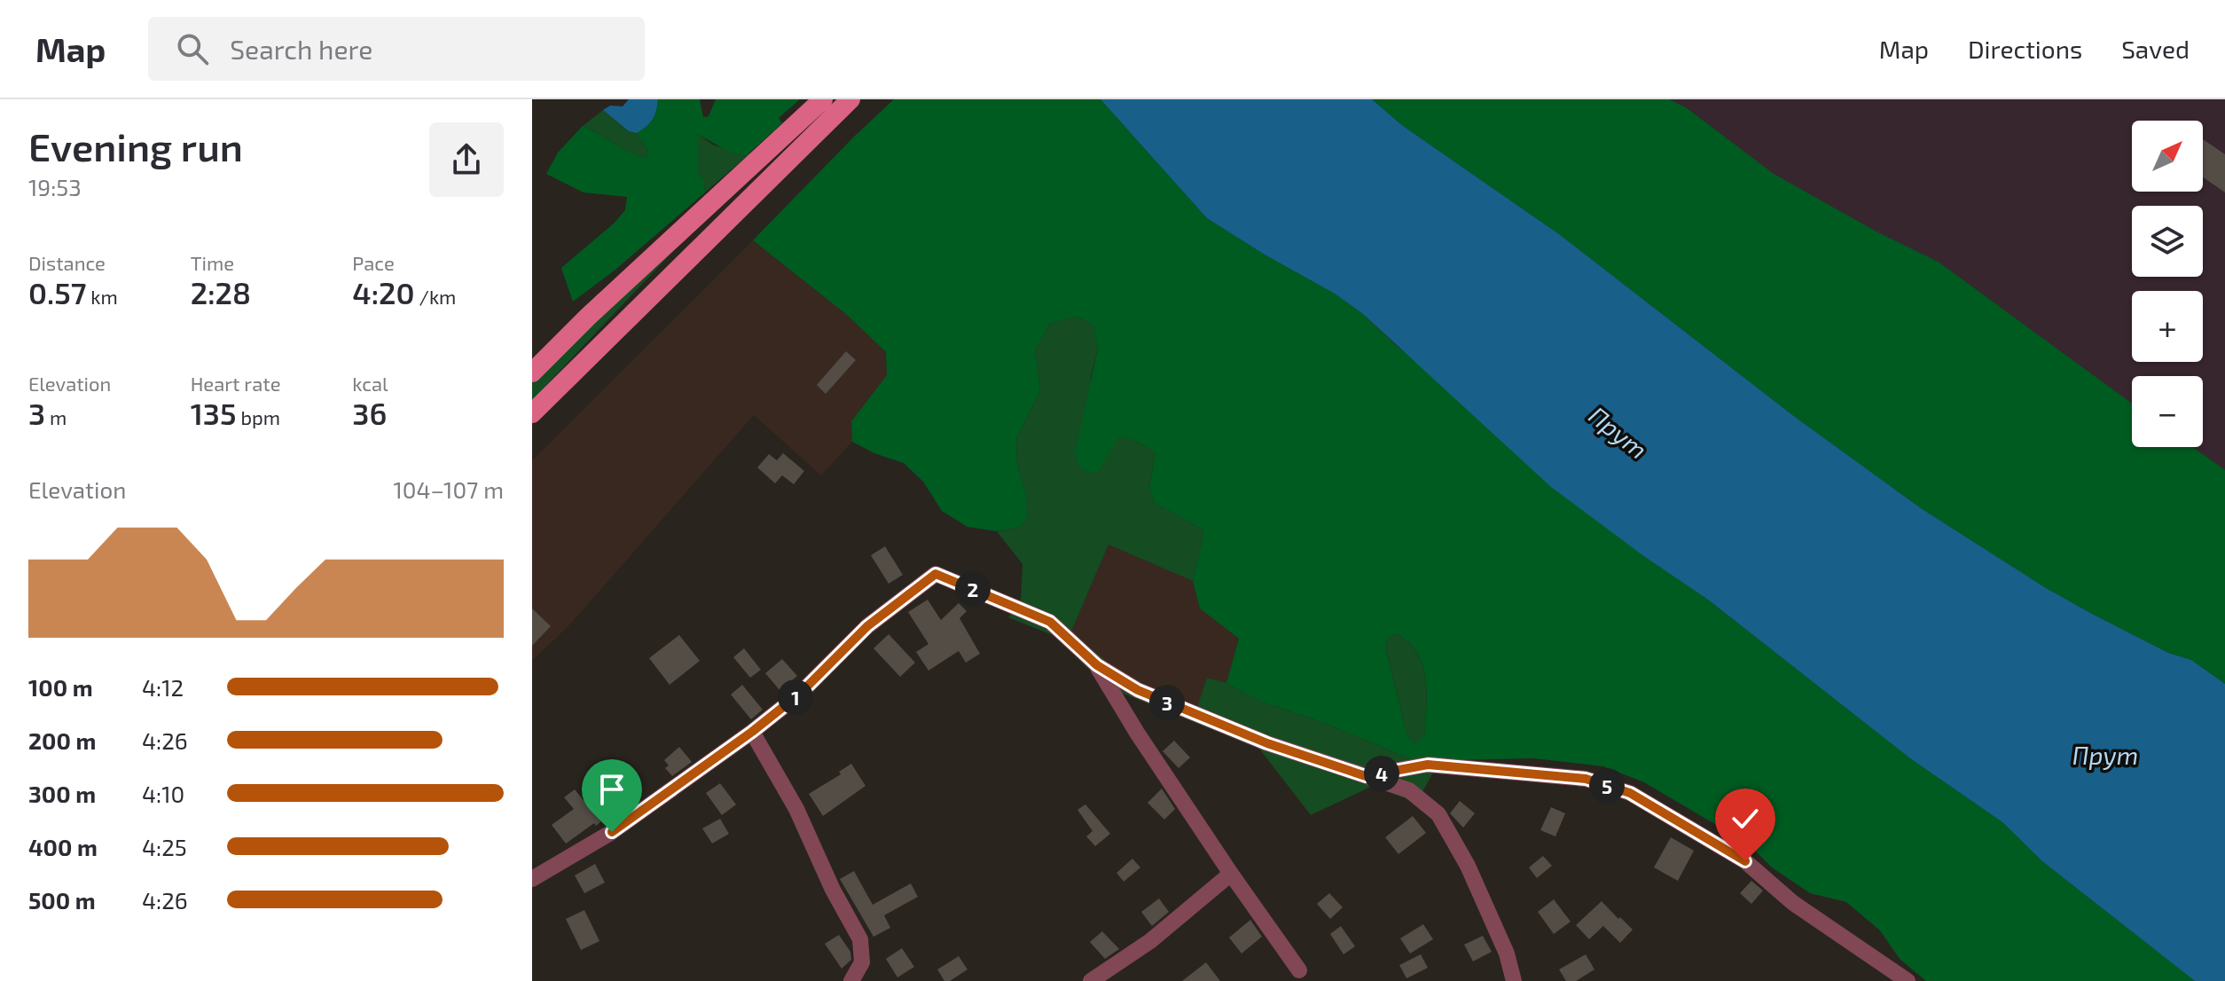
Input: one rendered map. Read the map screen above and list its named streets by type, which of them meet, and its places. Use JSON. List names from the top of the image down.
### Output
{
  "water": ["Прут"],
  "north": "top right",
  "page": {
    "header": "Map",
    "search": "Search here",
    "nav": ["Map", "Directions", "Saved"],
    "heading": ["Evening run", "19:53"],
    "map_buttons": ["+", "−"],
    "stats": [
      ["Distance", "0.57 km"],
      ["Time", "2:28"],
      ["Pace", "4:20 /km"],
      ["Elevation", "3 m"],
      ["Heart rate", "135 bpm"],
      ["kcal", "36"]
    ],
    "chart": ["Elevation", "104–107 m"],
    "pins": [
      "2",
      "1",
      "3",
      "4",
      "5"
    ],
    "list": [
      {
        "name": "100 m",
        "note": "4:12"
      },
      {
        "name": "200 m",
        "note": "4:26"
      },
      {
        "name": "300 m",
        "note": "4:10"
      },
      {
        "name": "400 m",
        "note": "4:25"
      },
      {
        "name": "500 m",
        "note": "4:26"
      }
    ]
  }
}
